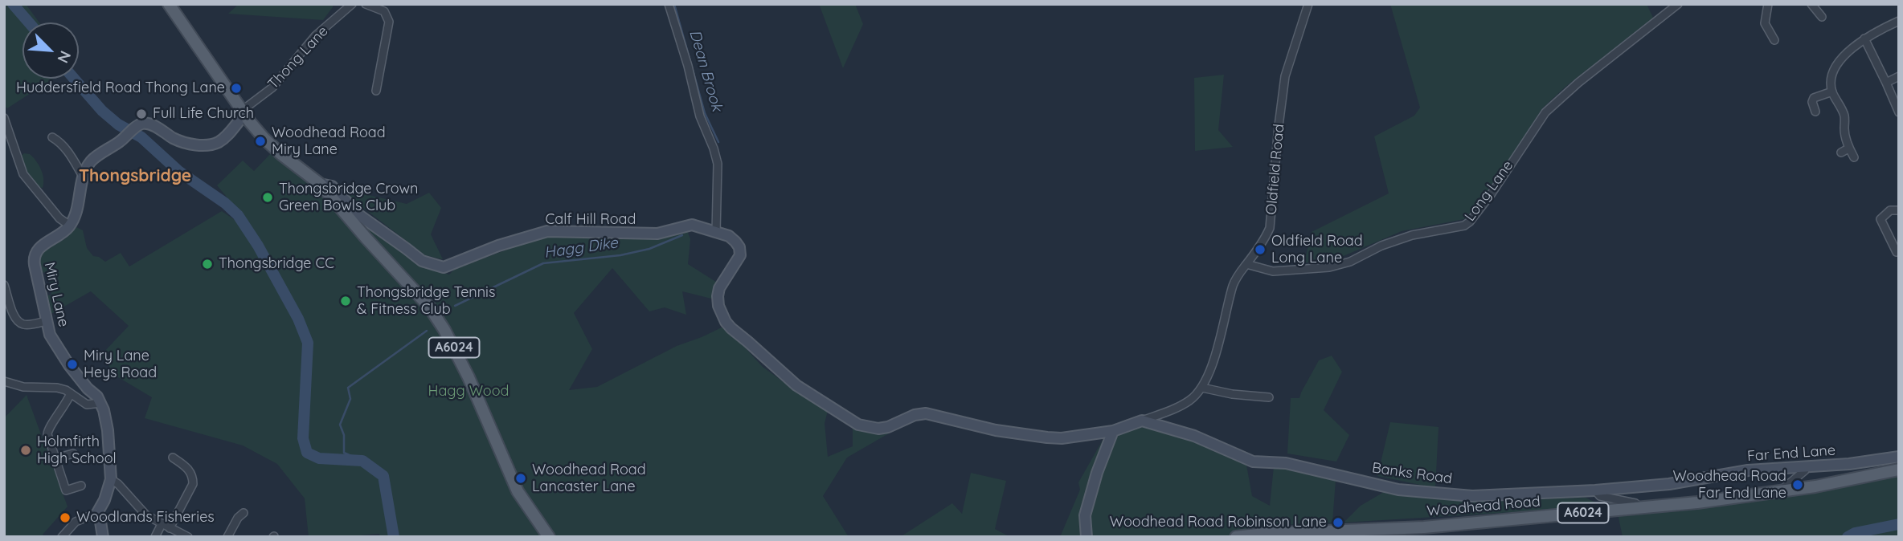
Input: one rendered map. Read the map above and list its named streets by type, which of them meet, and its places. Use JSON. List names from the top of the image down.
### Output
{
  "streets": {
    "main road": ["A6024", "Woodhead Road"],
    "street": [
      "Thong Lane",
      "Oldfield Road",
      "Long Lane",
      "Calf Hill Road",
      "Miry Lane",
      "Far End Lane",
      "Banks Road"
    ]
  },
  "crossings": [
    ["Thong Lane", "A6024"],
    ["Oldfield Road", "Long Lane"],
    ["Oldfield Road", "Banks Road"],
    ["Calf Hill Road", "A6024"],
    ["Far End Lane", "Banks Road"]
  ],
  "districts": ["Thongsbridge"],
  "water": ["Dean Brook", "Hagg Dike"],
  "parks": ["Hagg Wood"],
  "places": [
    "Huddersfield Road Thong Lane",
    "Full Life Church",
    "Woodhead Road Miry Lane",
    "Thongsbridge Crown Green Bowls Club",
    "Oldfield Road Long Lane",
    "Thongsbridge CC",
    "Thongsbridge Tennis & Fitness Club",
    "Miry Lane Heys Road",
    "Holmfirth High School",
    "Woodhead Road Lancaster Lane",
    "Woodhead Road Far End Lane",
    "Woodlands Fisheries",
    "Woodhead Road Robinson Lane"
  ],
  "north": "bottom right"
}
